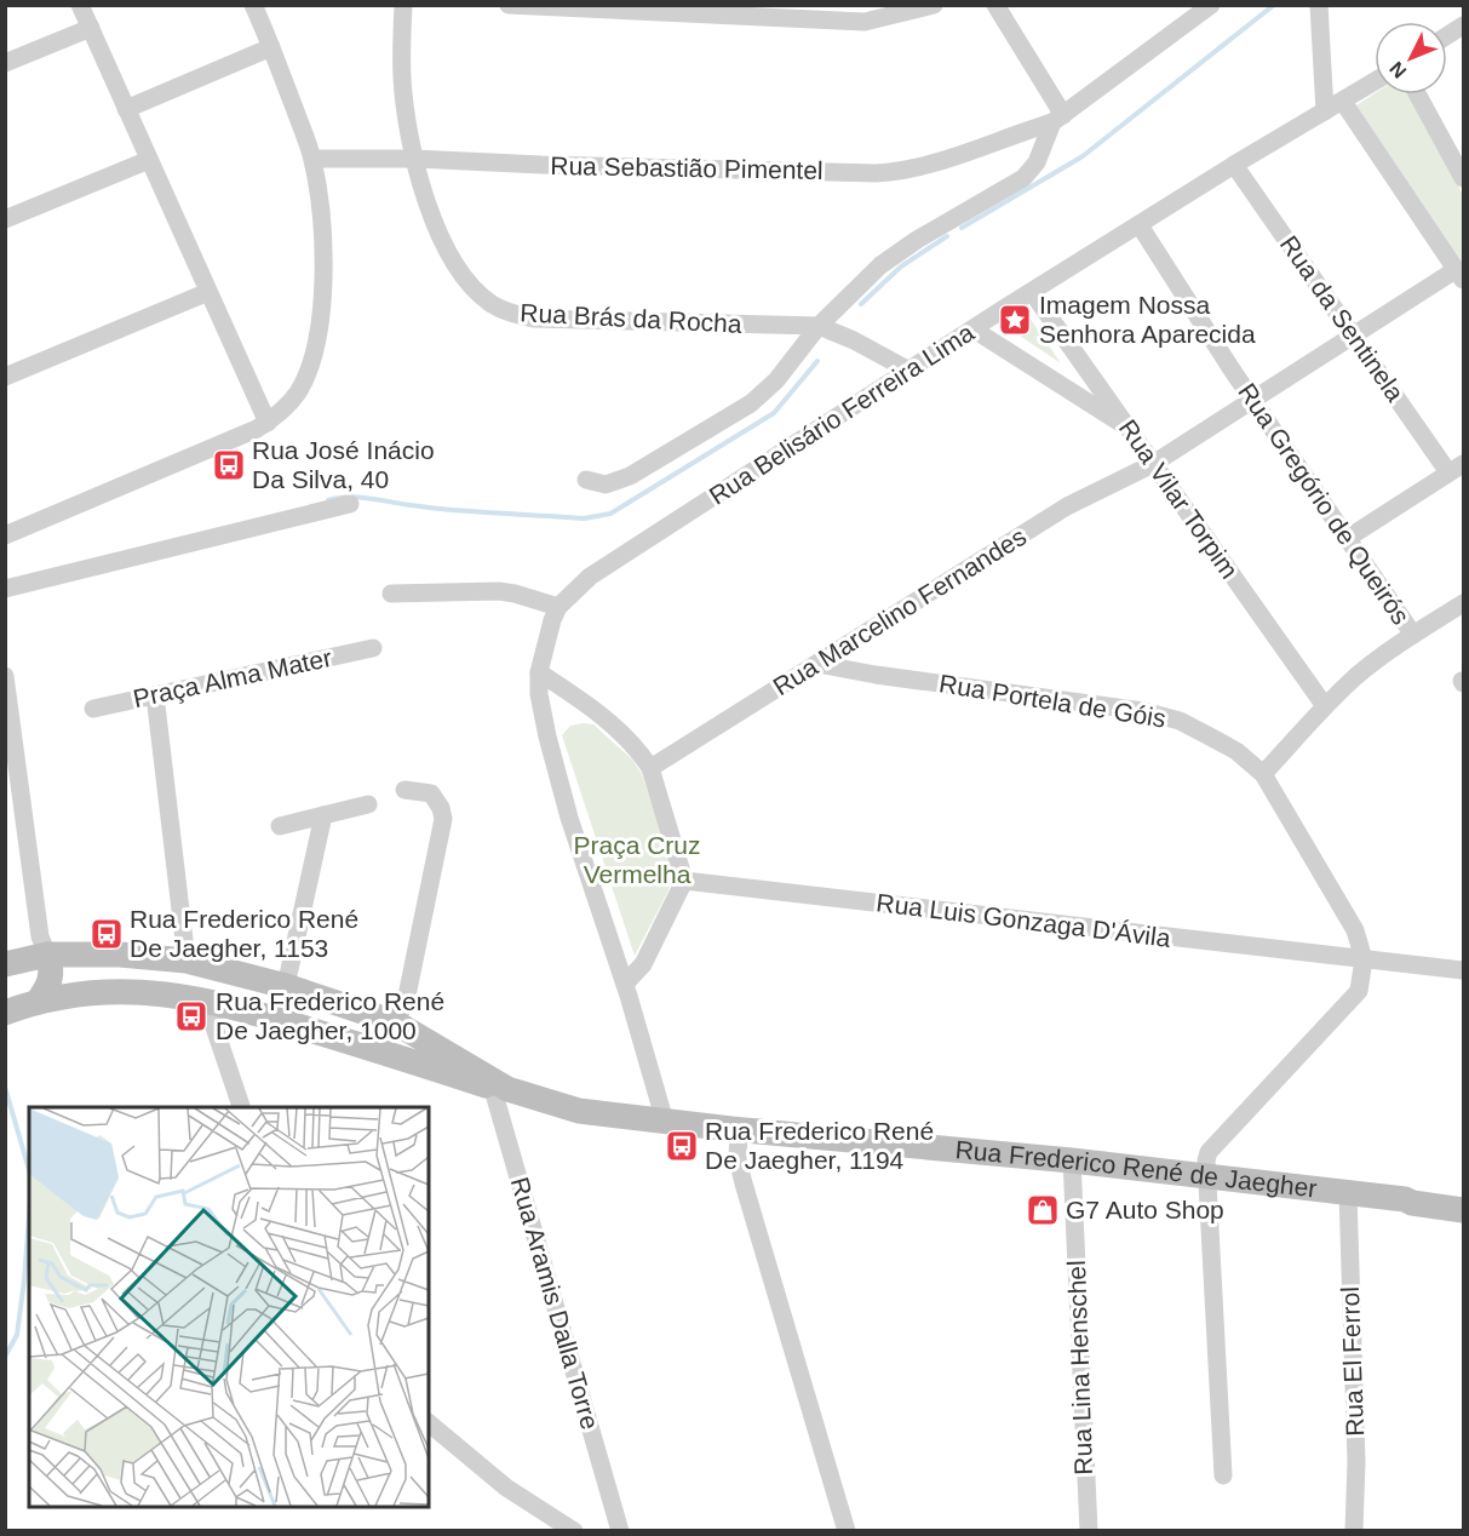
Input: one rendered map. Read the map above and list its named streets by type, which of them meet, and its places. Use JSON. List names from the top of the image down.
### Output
{
  "streets": {
    "main road": ["Rua Frederico René de Jaegher"],
    "street": [
      "Rua Sebastião Pimentel",
      "Rua Brás da Rocha",
      "Rua da Sentinela",
      "Rua Belisário Ferreira Lima",
      "Rua Vilar Torpim",
      "Rua Gregório de Queirós",
      "Rua Marcelino Fernandes",
      "Praça Alma Mater",
      "Rua Portela de Góis",
      "Rua Luis Gonzaga D'Ávila",
      "Rua Aramis Dalla Torre",
      "Rua El Ferrol",
      "Rua Lina Henschel"
    ]
  },
  "crossings": [
    ["Rua Sebastião Pimentel", "Rua Brás da Rocha"],
    ["Rua Brás da Rocha", "Rua Belisário Ferreira Lima"],
    ["Rua da Sentinela", "Rua Belisário Ferreira Lima"],
    ["Rua da Sentinela", "Rua Marcelino Fernandes"],
    ["Rua Belisário Ferreira Lima", "Rua Vilar Torpim"],
    ["Rua Belisário Ferreira Lima", "Rua Gregório de Queirós"],
    ["Rua Vilar Torpim", "Rua Marcelino Fernandes"],
    ["Rua Gregório de Queirós", "Rua Marcelino Fernandes"],
    ["Rua Marcelino Fernandes", "Rua Portela de Góis"],
    ["Rua Portela de Góis", "Rua Luis Gonzaga D'Ávila"],
    ["Rua Frederico René de Jaegher", "Rua Aramis Dalla Torre"],
    ["Rua Frederico René de Jaegher", "Rua El Ferrol"],
    ["Rua Frederico René de Jaegher", "Rua Lina Henschel"]
  ],
  "parks": ["Praça Cruz Vermelha"],
  "places": {
    "place": ["Imagem Nossa Senhora Aparecida"],
    "bus stop": [
      "Rua José Inácio Da Silva, 40",
      "Rua Frederico René De Jaegher, 1153",
      "Rua Frederico René De Jaegher, 1000",
      "Rua Frederico René De Jaegher, 1194"
    ],
    "shop": ["G7 Auto Shop"]
  },
  "north": "bottom left"
}
